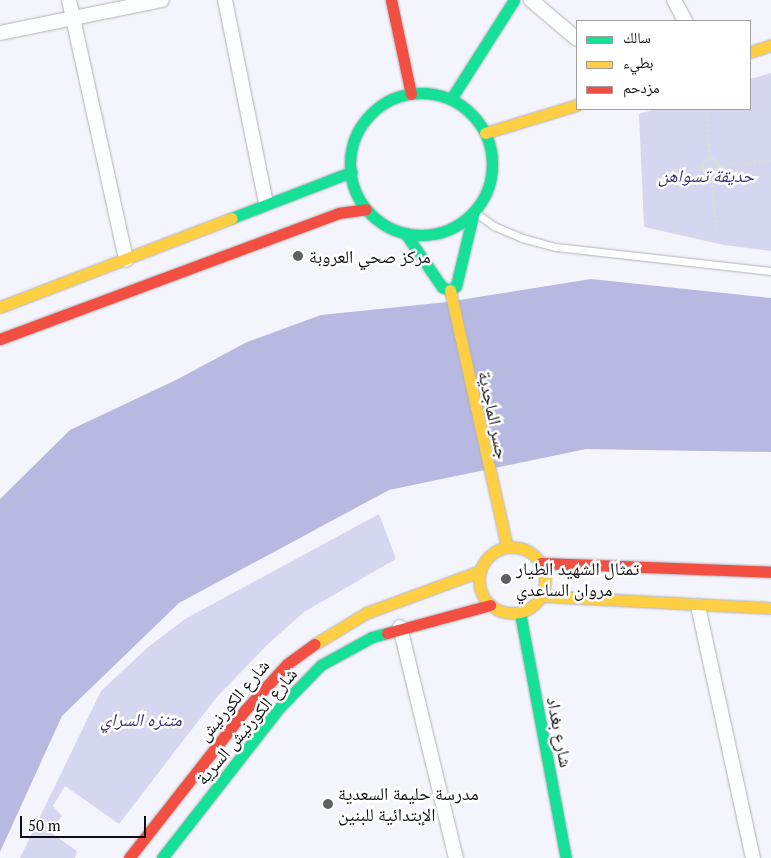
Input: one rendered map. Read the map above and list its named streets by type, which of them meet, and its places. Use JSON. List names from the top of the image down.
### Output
{
  "streets": {
    "main road": [
      "جسر الماجدية",
      "شارع الكورنيش",
      "شارع الكورنيش السرية",
      "شارع بغداد"
    ]
  },
  "crossings": [
    ["جسر الماجدية", "شارع الكورنيش"],
    ["جسر الماجدية", "شارع الكورنيش السرية"],
    ["جسر الماجدية", "شارع بغداد"],
    ["شارع الكورنيش", "شارع الكورنيش السرية"],
    ["شارع الكورنيش", "شارع بغداد"],
    ["شارع الكورنيش السرية", "شارع بغداد"]
  ],
  "parks": ["حديقة تسواهن", "متنزه السراي"],
  "places": ["مركز صحي العروبة", "تمثال الشهيد الطيار مروان الساعدي", "مدرسة حليمة السعدية الإبتدائية للبنين"],
  "legend": ["سالك", "بطيء", "مزدحم"],
  "scale_bar": "50 m"
}
